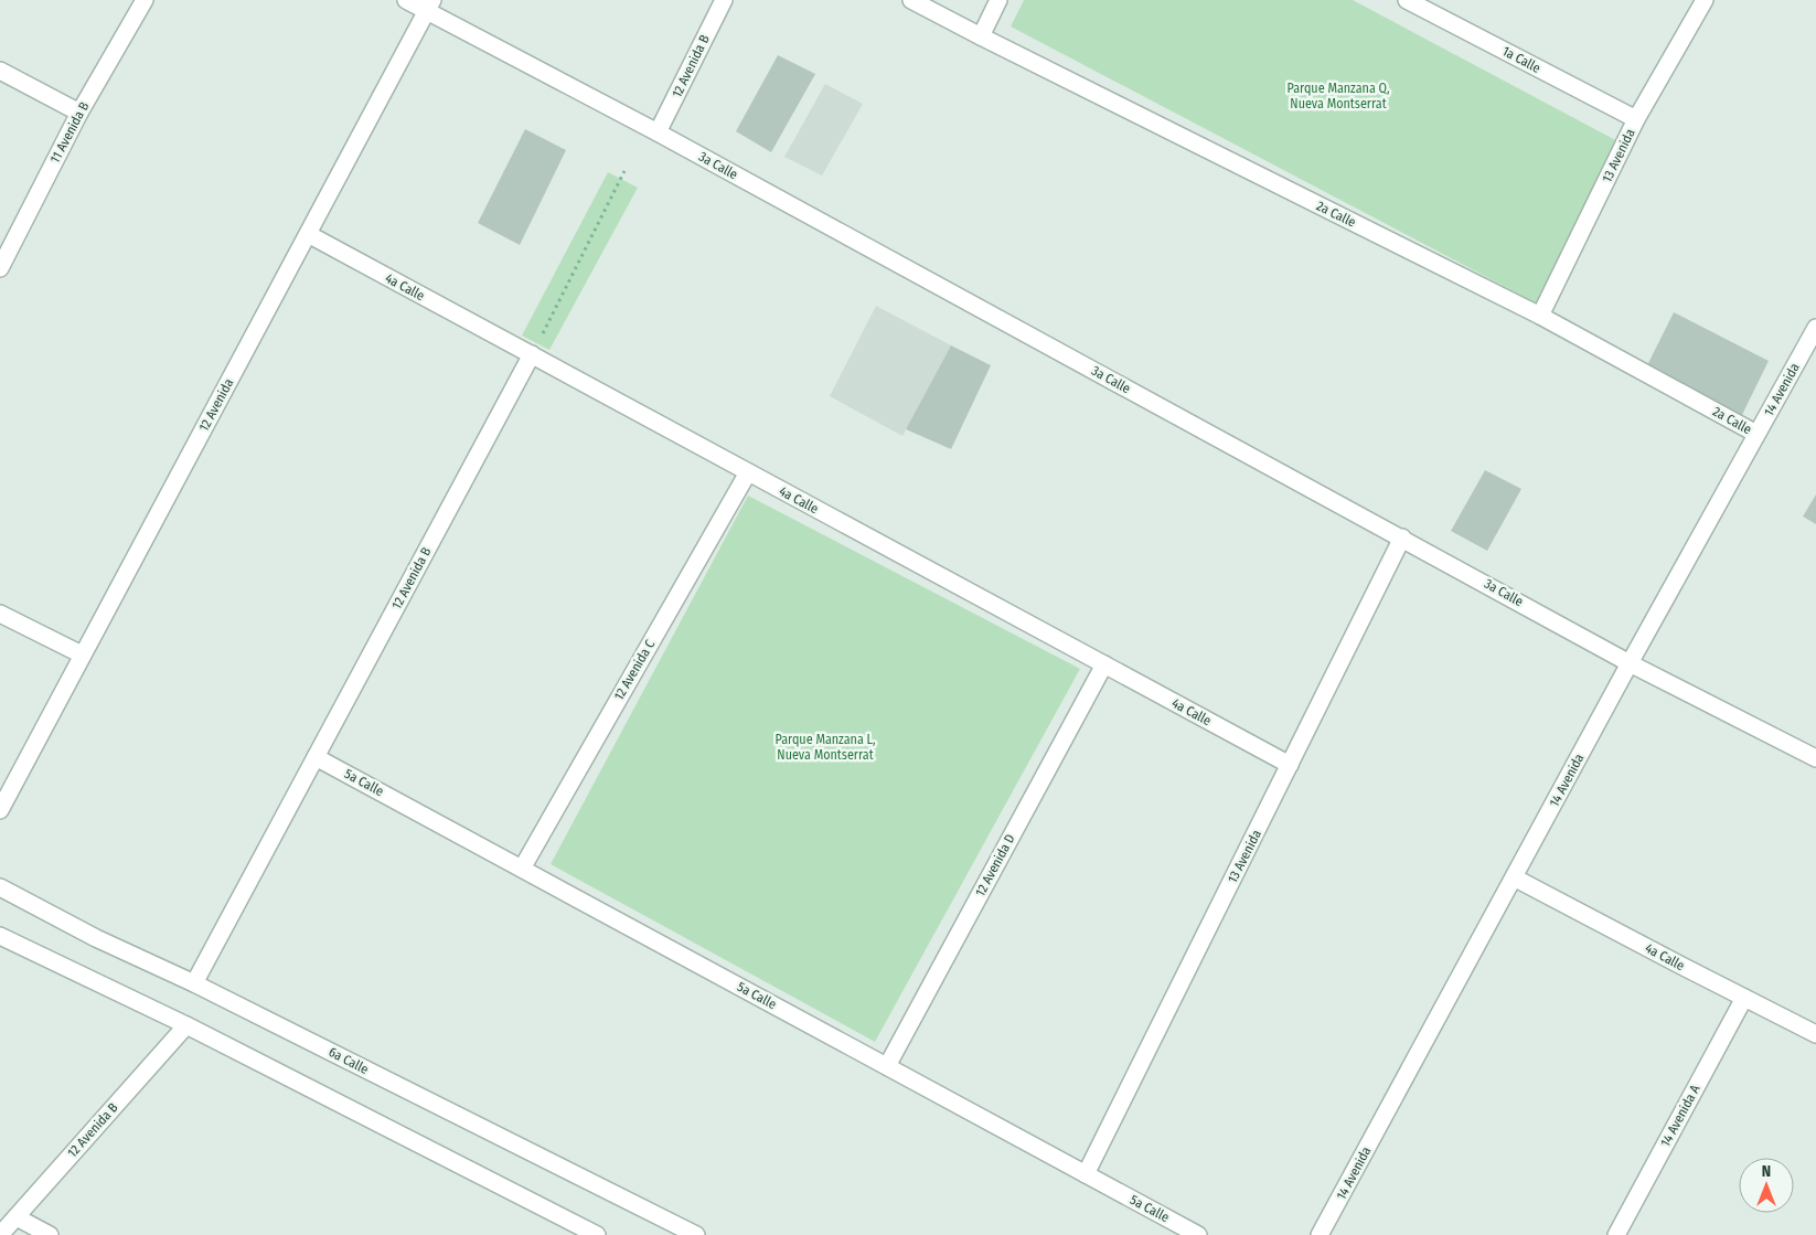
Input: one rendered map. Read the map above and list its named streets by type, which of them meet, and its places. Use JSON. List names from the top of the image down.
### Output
{
  "streets": {
    "street": [
      "1a Calle",
      "12 Avenida B",
      "11 Avenida B",
      "13 Avenida",
      "3a Calle",
      "2a Calle",
      "4a Calle",
      "14 Avenida",
      "12 Avenida",
      "12 Avenida C",
      "5a Calle",
      "12 Avenida D",
      "6a Calle",
      "14 Avenida A"
    ]
  },
  "crossings": [
    ["1a Calle", "13 Avenida"],
    ["12 Avenida B", "3a Calle"],
    ["12 Avenida B", "4a Calle"],
    ["12 Avenida B", "5a Calle"],
    ["12 Avenida B", "6a Calle"],
    ["13 Avenida", "3a Calle"],
    ["13 Avenida", "2a Calle"],
    ["13 Avenida", "4a Calle"],
    ["13 Avenida", "5a Calle"],
    ["3a Calle", "14 Avenida"],
    ["3a Calle", "12 Avenida"],
    ["2a Calle", "14 Avenida"],
    ["4a Calle", "14 Avenida"],
    ["4a Calle", "12 Avenida"],
    ["4a Calle", "12 Avenida C"],
    ["4a Calle", "12 Avenida D"],
    ["4a Calle", "14 Avenida A"],
    ["12 Avenida C", "5a Calle"],
    ["5a Calle", "12 Avenida D"]
  ],
  "parks": ["Parque Manzana Q, Nueva Montserrat", "Parque Manzana L, Nueva Montserrat"],
  "north": "top"
}
